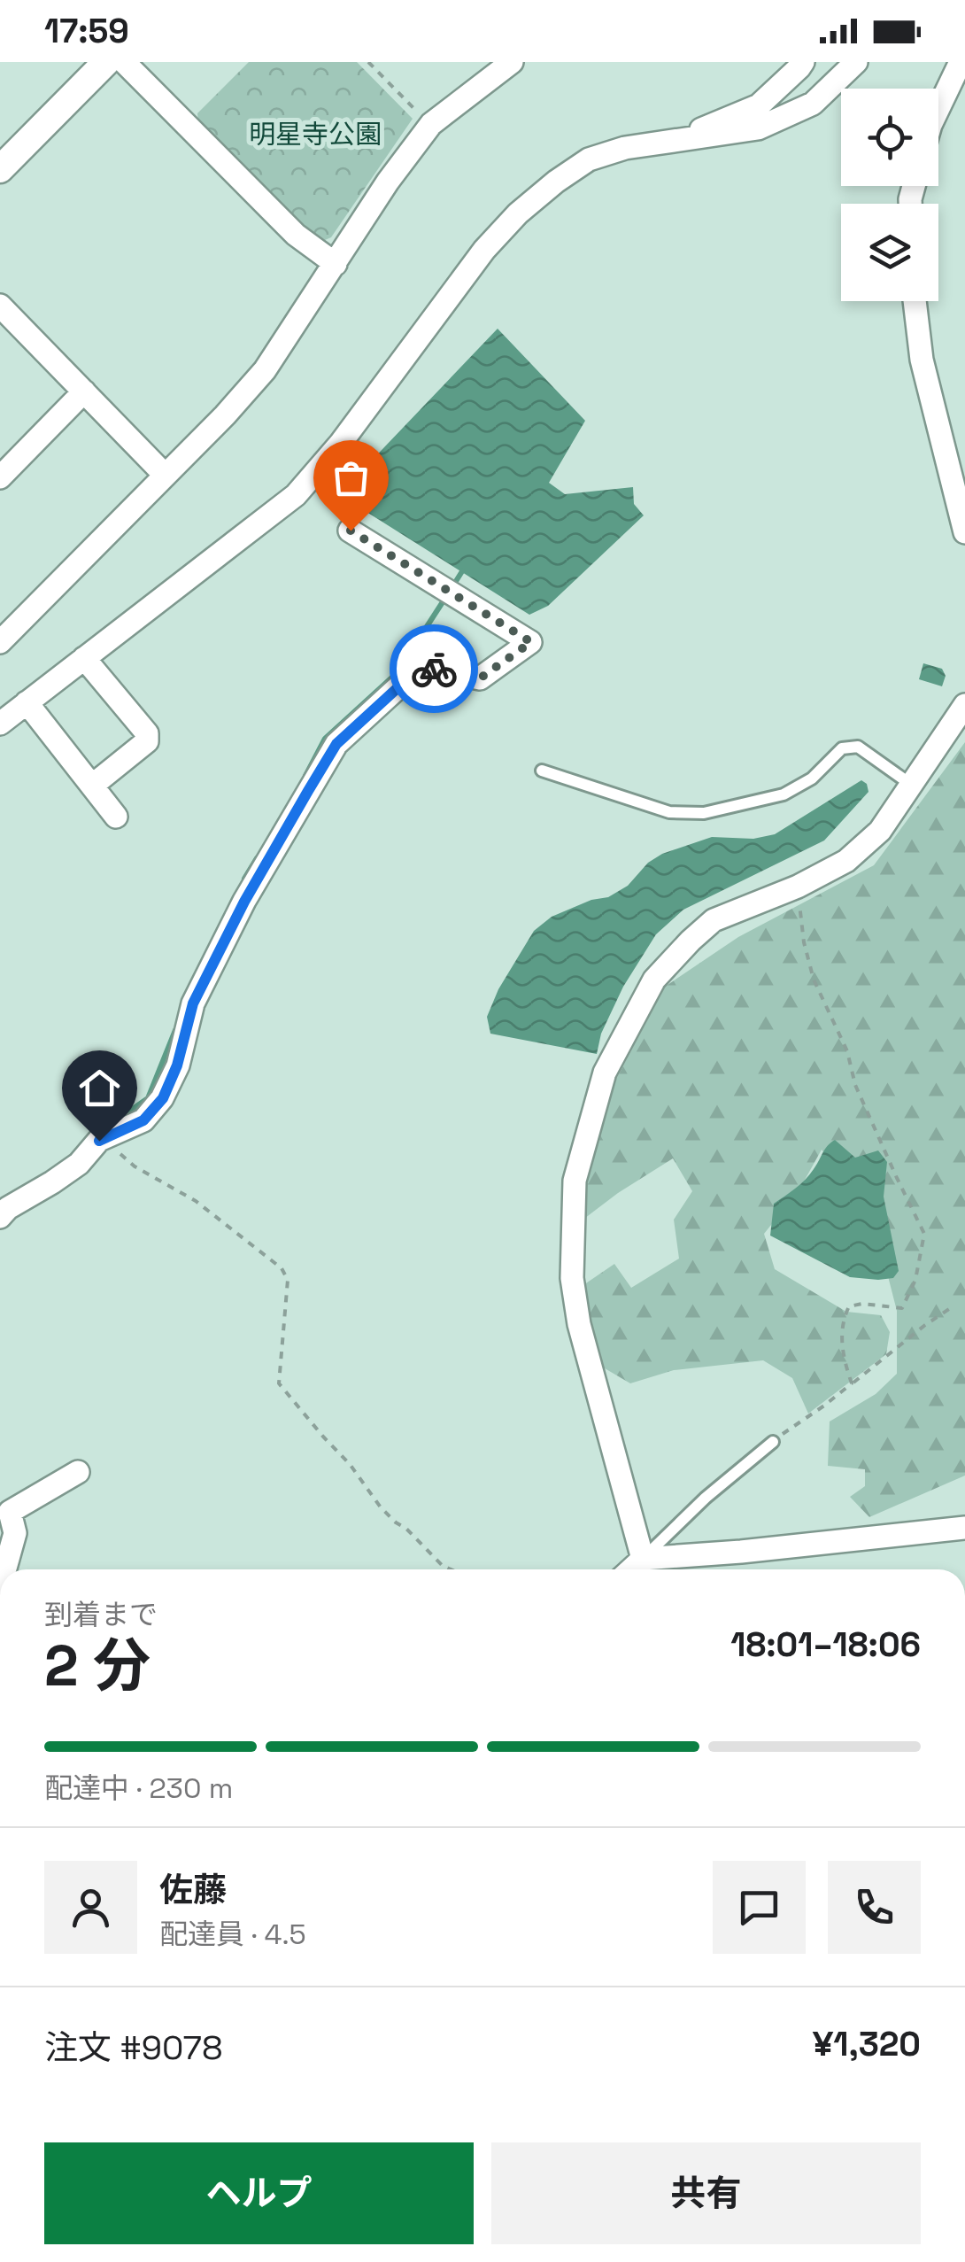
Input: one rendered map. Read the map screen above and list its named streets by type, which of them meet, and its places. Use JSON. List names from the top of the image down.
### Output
{
  "parks": ["明星寺公園"],
  "page": {
    "status": "17:59",
    "heading": ["2 分", "到着まで", "18:01–18:06"],
    "panel": [
      "佐藤",
      "配達員 · 4.5",
      "注文 #9078",
      "¥1,320"
    ],
    "bar": "配達中 · 230 m",
    "buttons": ["ヘルプ", "共有"]
  }
}
